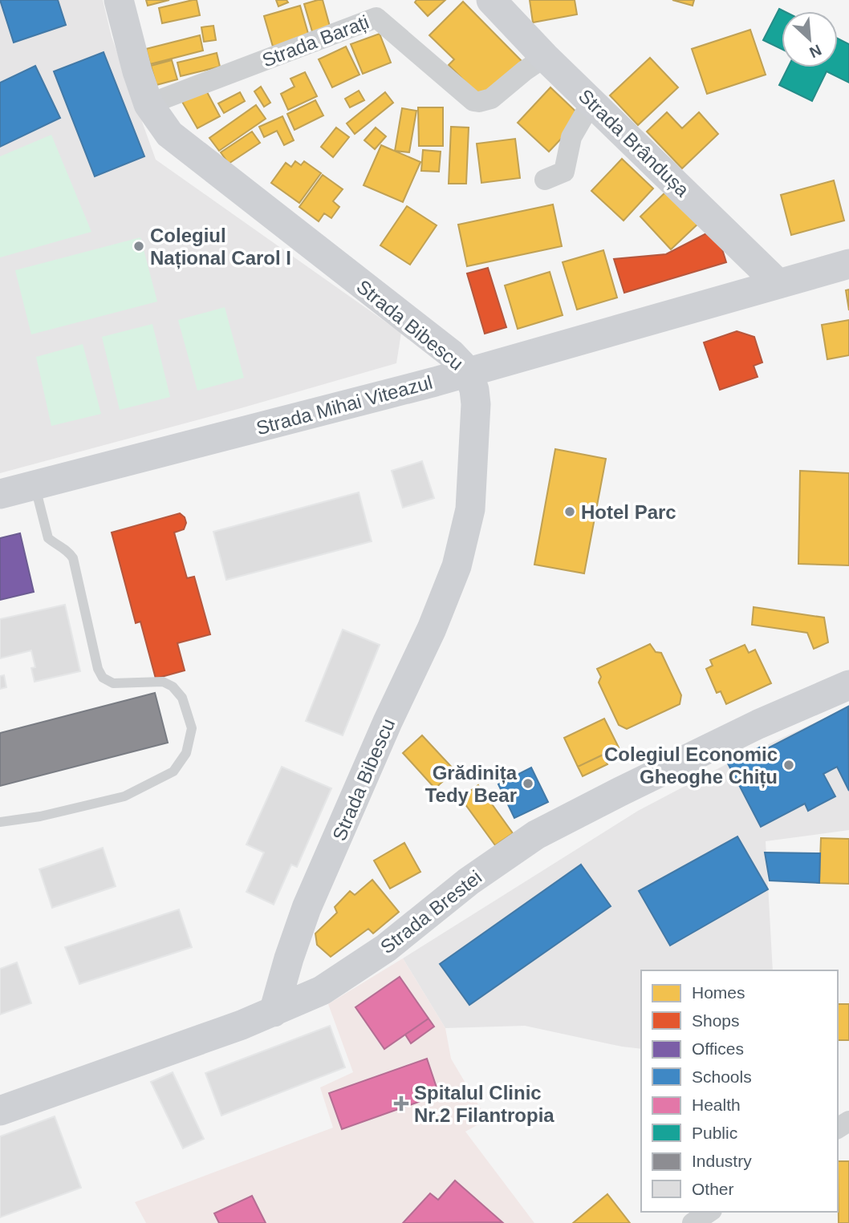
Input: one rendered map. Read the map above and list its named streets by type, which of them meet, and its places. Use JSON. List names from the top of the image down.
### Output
{
  "streets": {
    "street": [
      "Strada Barați",
      "Strada Brândușa",
      "Strada Bibescu",
      "Strada Mihai Viteazul",
      "Strada Brestei"
    ]
  },
  "crossings": [
    ["Strada Barați", "Strada Brândușa"],
    ["Strada Barați", "Strada Bibescu"],
    ["Strada Brândușa", "Strada Mihai Viteazul"],
    ["Strada Bibescu", "Strada Mihai Viteazul"],
    ["Strada Bibescu", "Strada Brestei"]
  ],
  "places": {
    "other": [
      "Colegiul Național Carol I",
      "Hotel Parc",
      "Colegiul Economic Gheoghe Chițu",
      "Grădinița Tedy Bear"
    ],
    "health": ["Spitalul Clinic Nr.2 Filantropia"]
  },
  "legend": [
    "Homes",
    "Shops",
    "Offices",
    "Schools",
    "Health",
    "Public",
    "Industry",
    "Other"
  ],
  "north": "bottom right"
}
